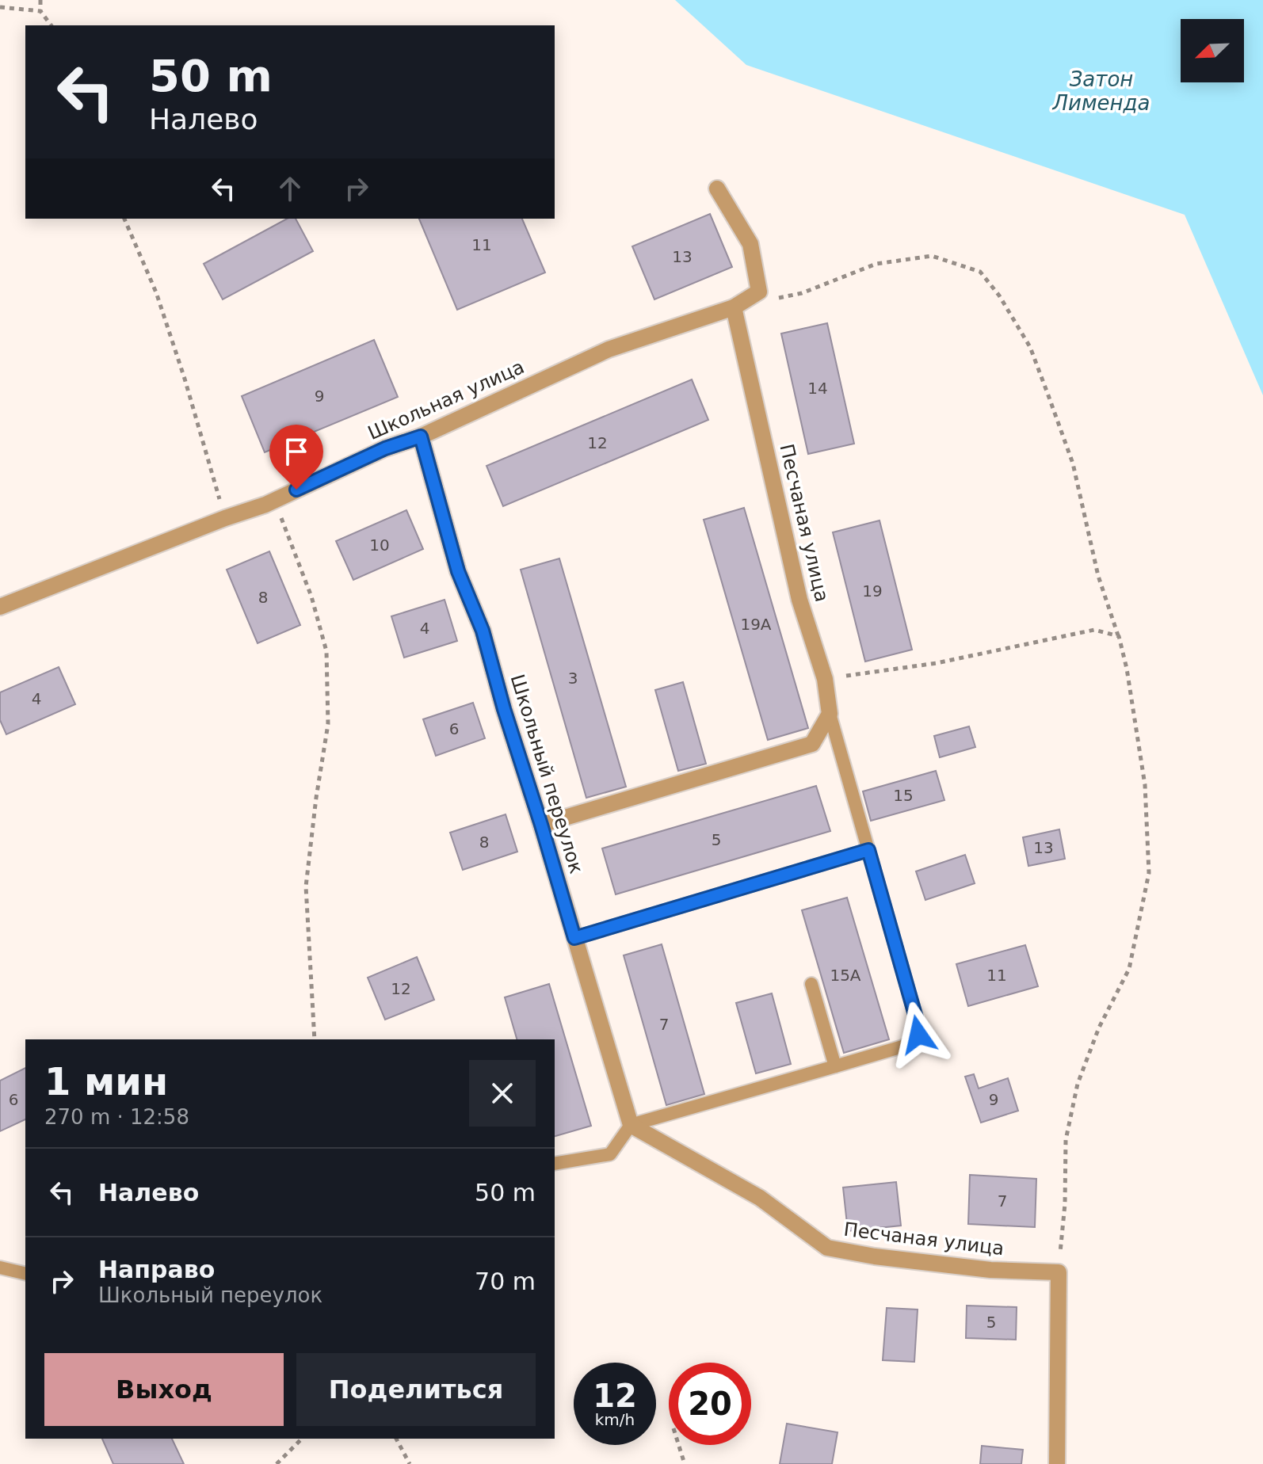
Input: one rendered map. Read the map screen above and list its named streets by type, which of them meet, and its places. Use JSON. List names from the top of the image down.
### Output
{
  "streets": {
    "street": ["Школьная улица", "Песчаная улица", "Школьный переулок"]
  },
  "crossings": [
    ["Школьная улица", "Песчаная улица"],
    ["Школьная улица", "Школьный переулок"],
    ["Песчаная улица", "Школьный переулок"]
  ],
  "water": ["Затон Лименда"],
  "house_numbers": [
    "11",
    "13",
    "14",
    "9",
    "12",
    "10",
    "19",
    "8",
    "19А",
    "4",
    "3",
    "4",
    "6",
    "15",
    "5",
    "8",
    "13",
    "15А",
    "11",
    "12",
    "7",
    "6",
    "9",
    "7",
    "5"
  ],
  "north": "bottom left",
  "page": {
    "turn": ["50 m", "Налево"],
    "heading": ["1 мин", "270 m · 12:58"],
    "list": [
      {
        "name": "Налево",
        "value": "50 m"
      },
      {
        "name": "Направо",
        "note": "Школьный переулок",
        "value": "70 m"
      }
    ],
    "buttons": ["Выход", "Поделиться"],
    "speed": "12 km/h",
    "limit": "20"
  }
}
